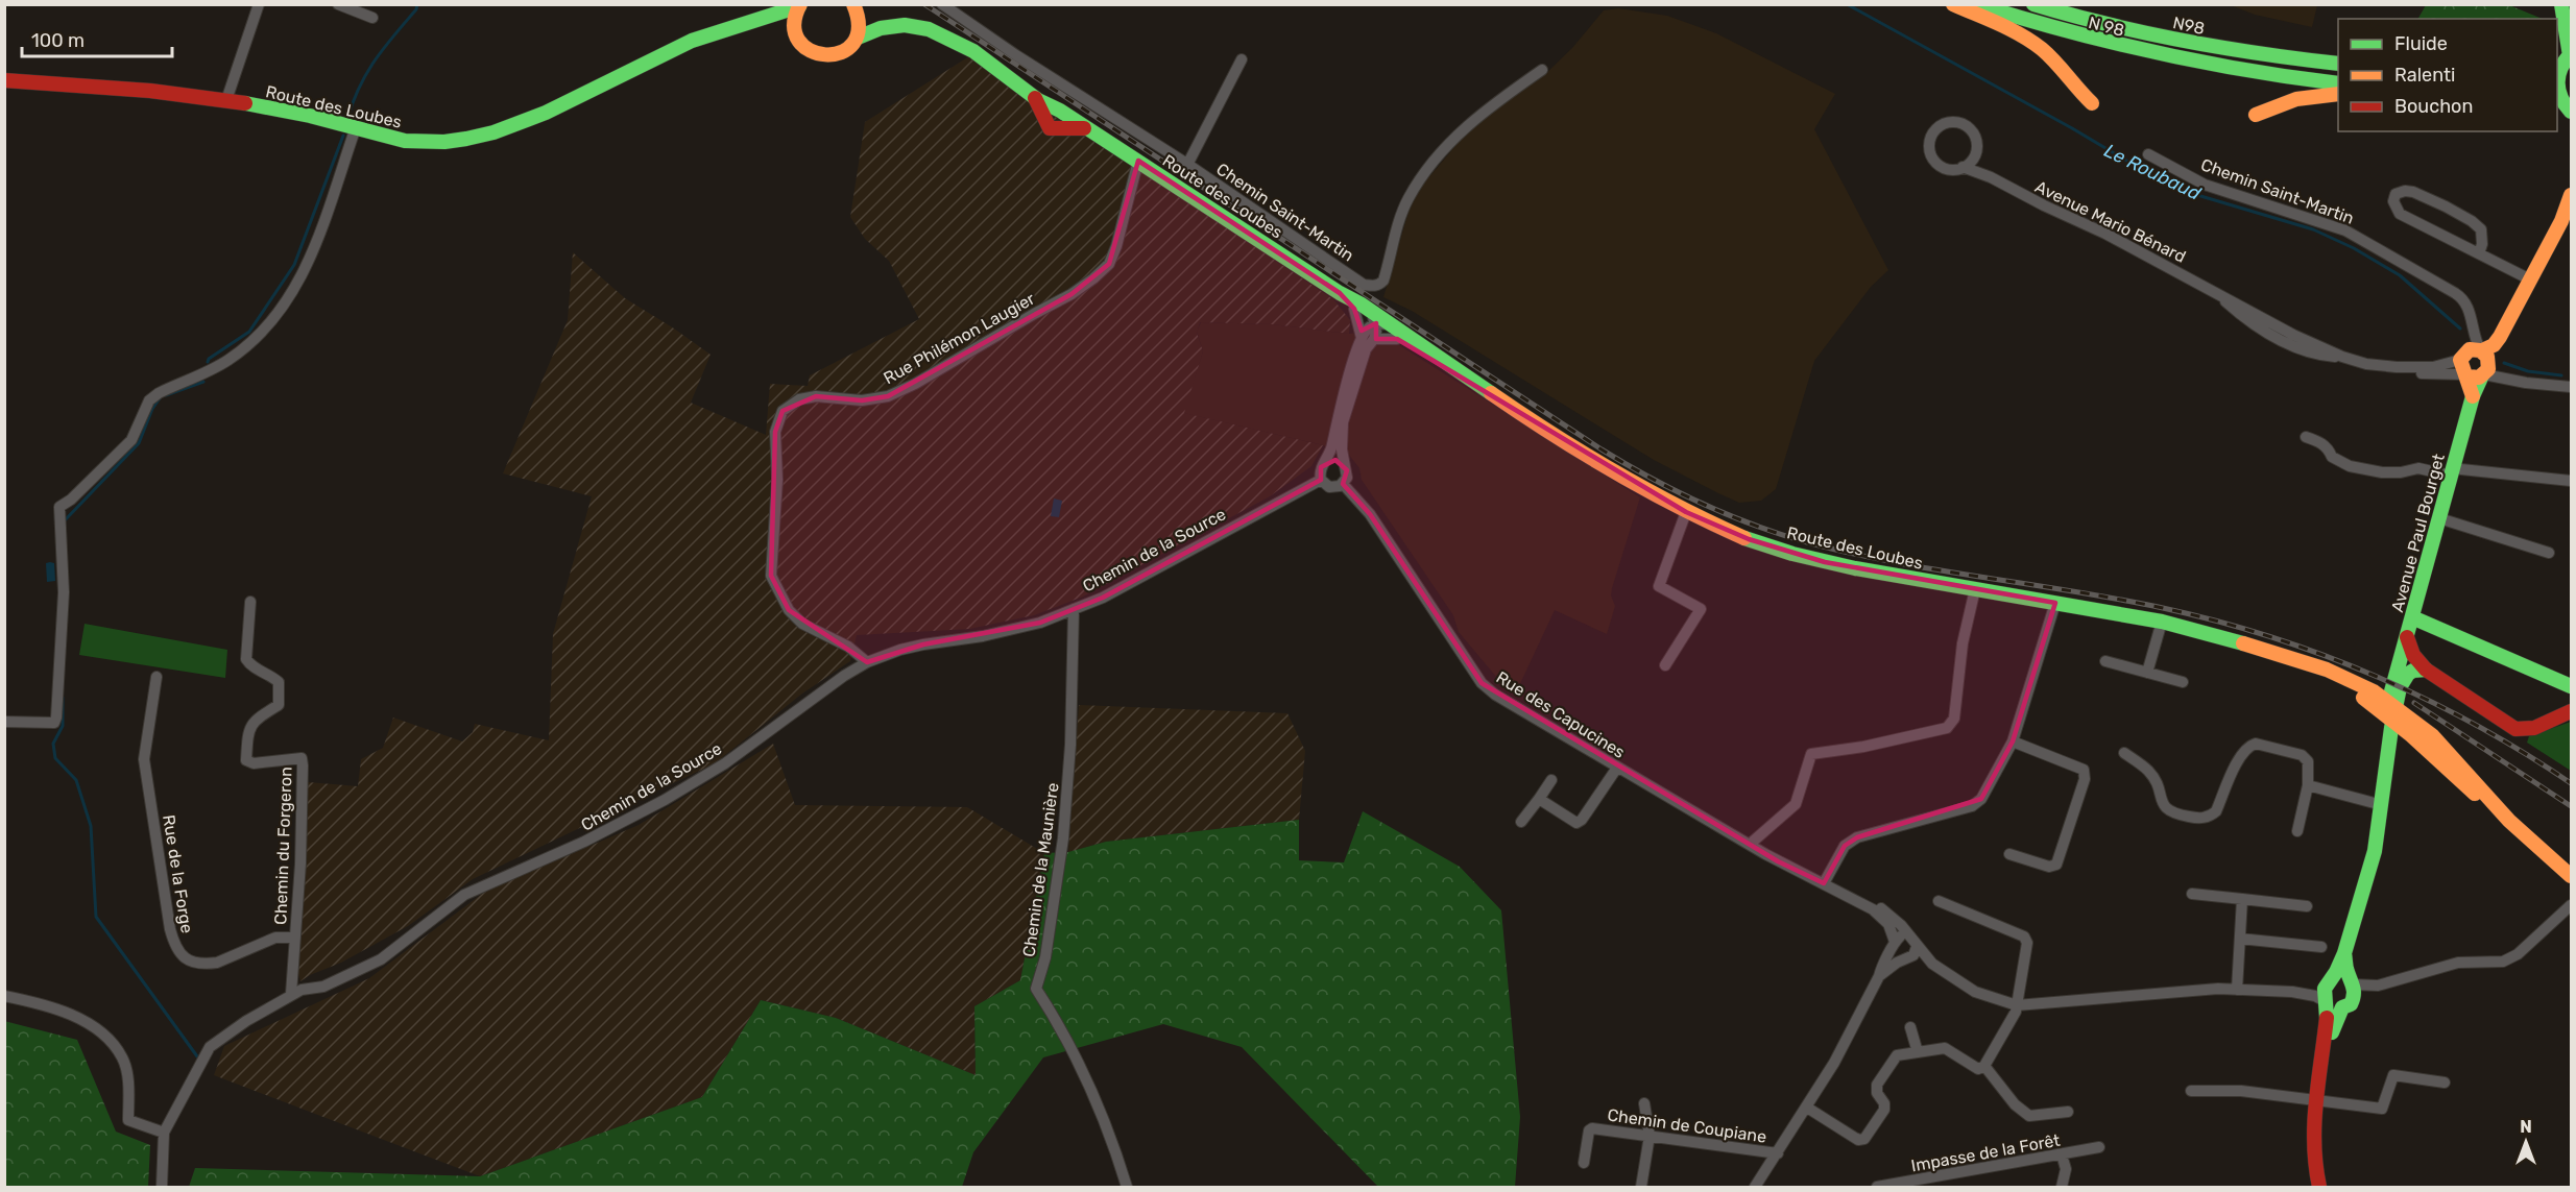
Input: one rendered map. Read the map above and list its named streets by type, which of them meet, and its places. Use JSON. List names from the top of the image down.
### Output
{
  "streets": {
    "main road": [
      "N98",
      "N 98",
      "Route des Loubes",
      "Avenue Paul Bourget"
    ],
    "street": [
      "Chemin Saint-Martin",
      "Avenue Mario Bénard",
      "Rue Philémon Laugier",
      "Chemin de la Source",
      "Rue des Capucines",
      "Chemin du Forgeron",
      "Chemin de la Maunière",
      "Rue de la Forge",
      "Chemin de Coupiane",
      "Impasse de la Forêt"
    ]
  },
  "crossings": [
    ["Route des Loubes", "Rue Philémon Laugier"],
    ["Route des Loubes", "Avenue Paul Bourget"],
    ["Chemin Saint-Martin", "Avenue Mario Bénard"],
    ["Chemin Saint-Martin", "Avenue Paul Bourget"],
    ["Avenue Mario Bénard", "Avenue Paul Bourget"],
    ["Rue Philémon Laugier", "Chemin de la Source"],
    ["Chemin de la Source", "Rue des Capucines"],
    ["Chemin de la Source", "Chemin du Forgeron"],
    ["Chemin de la Source", "Chemin de la Maunière"],
    ["Chemin du Forgeron", "Rue de la Forge"]
  ],
  "water": ["Le Roubaud"],
  "legend": ["Fluide", "Ralenti", "Bouchon"],
  "scale_bar": "100 m",
  "north": "top"
}
